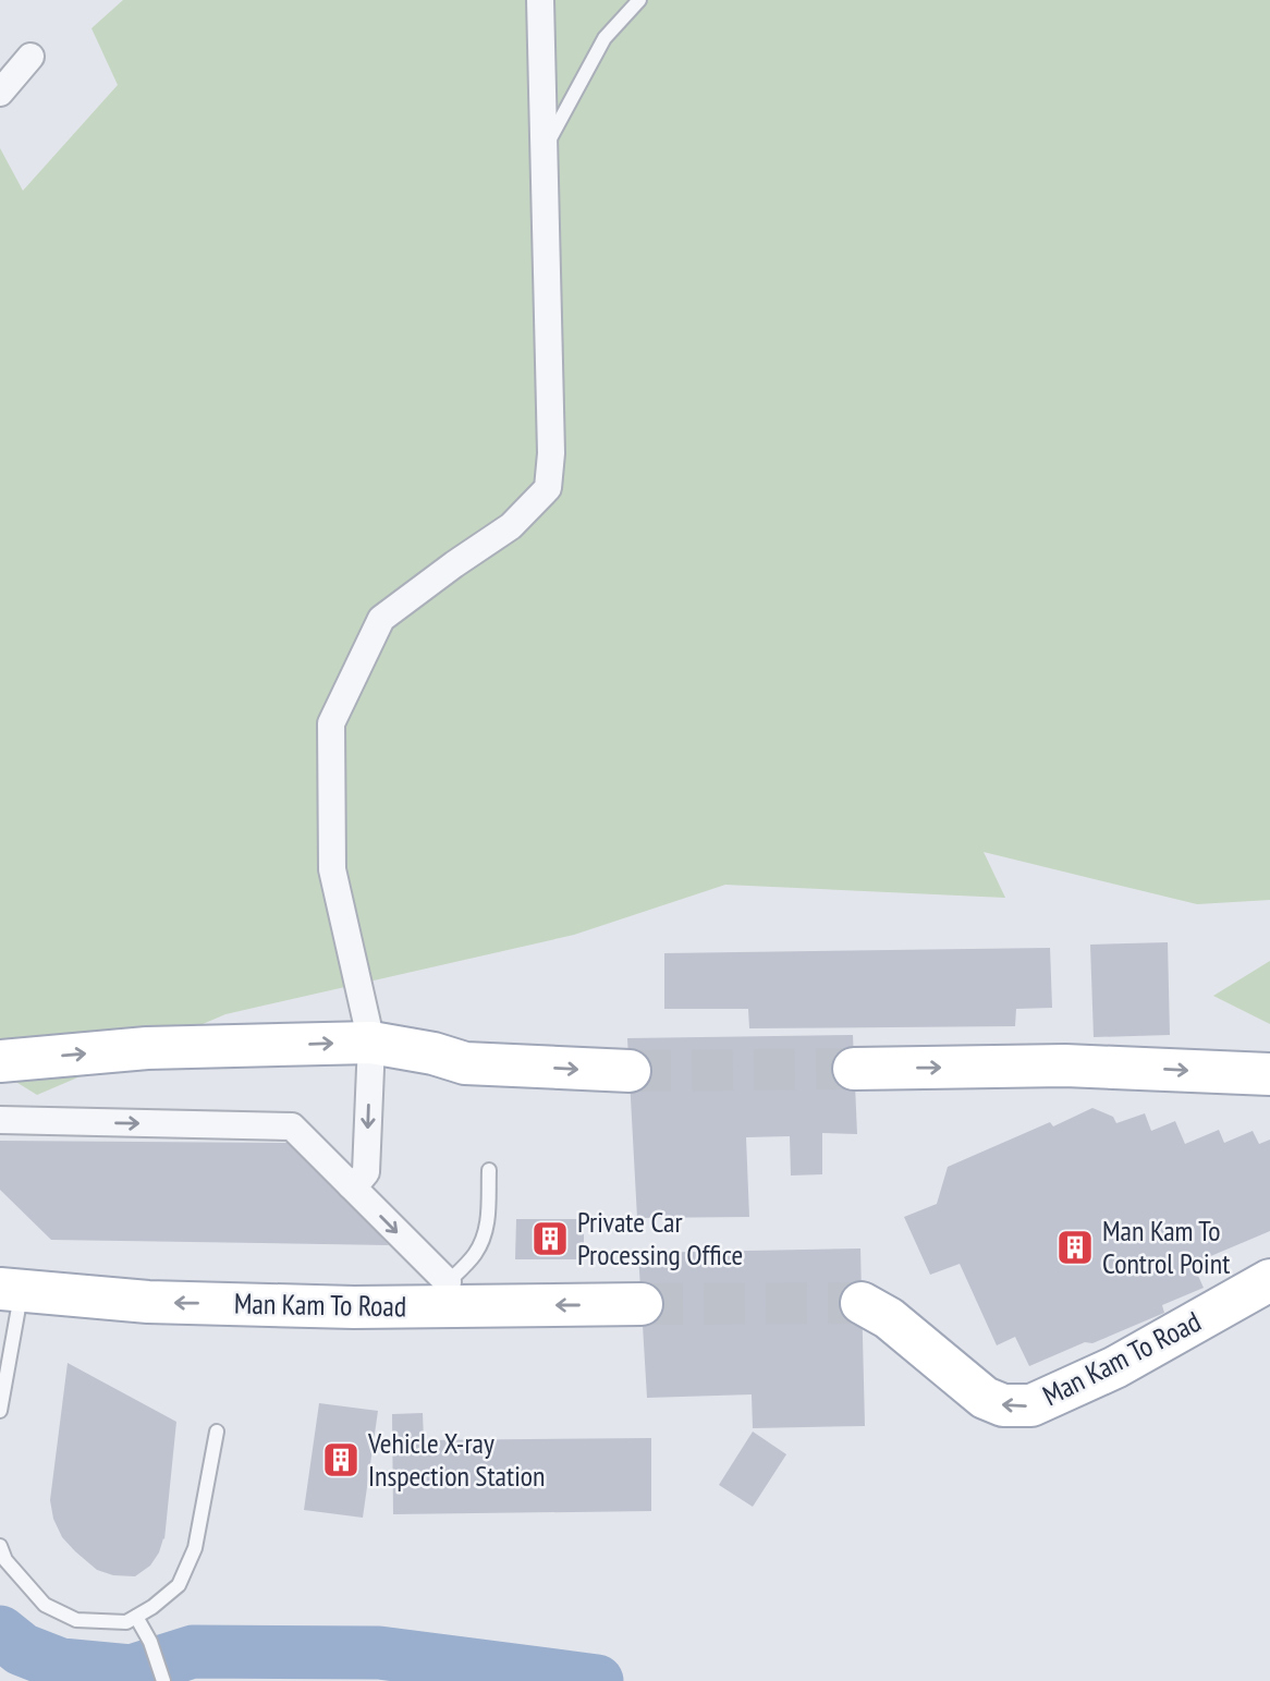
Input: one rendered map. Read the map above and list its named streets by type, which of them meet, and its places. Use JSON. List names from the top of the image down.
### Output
{
  "streets": {
    "main road": ["Man Kam To Road"]
  },
  "places": {
    "building": ["Private Car Processing Office", "Man Kam To Control Point", "Vehicle X-ray Inspection Station"]
  }
}
